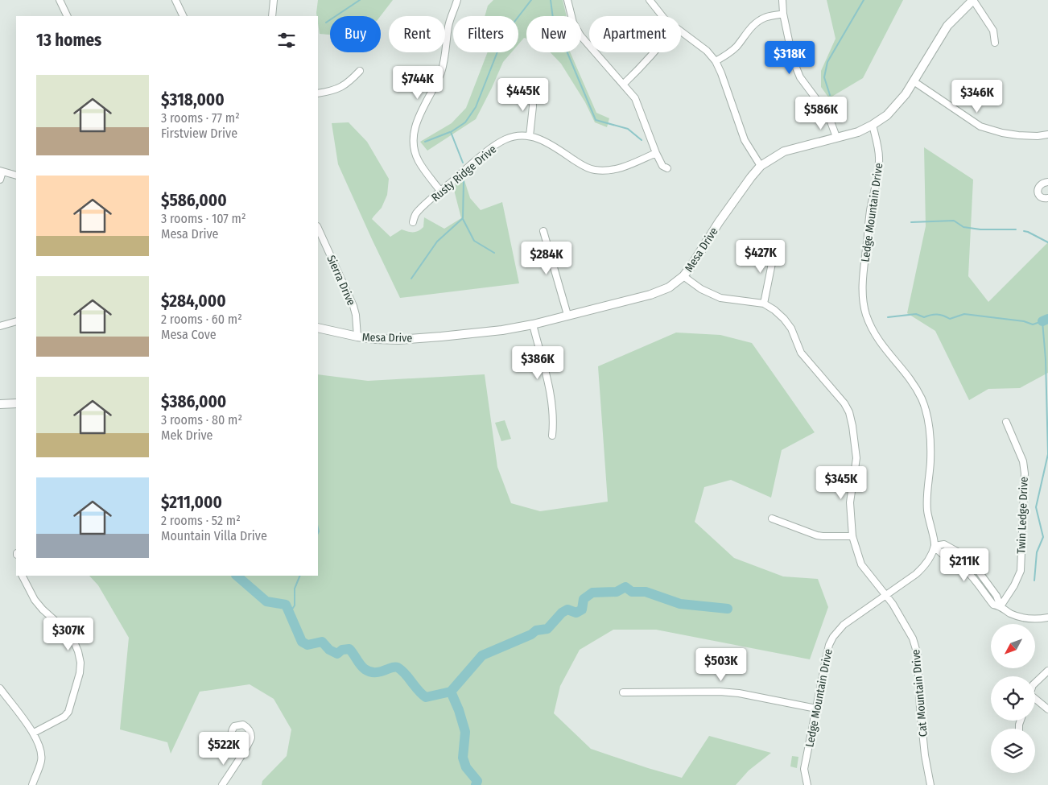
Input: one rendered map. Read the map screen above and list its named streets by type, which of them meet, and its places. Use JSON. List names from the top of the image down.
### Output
{
  "streets": {
    "street": [
      "Rusty Ridge Drive",
      "Ledge Mountain Drive",
      "Mesa Drive",
      "Sierra Drive",
      "Twin Ledge Drive",
      "Cat Mountain Drive"
    ]
  },
  "crossings": [
    ["Ledge Mountain Drive", "Mesa Drive"],
    ["Ledge Mountain Drive", "Cat Mountain Drive"],
    ["Mesa Drive", "Sierra Drive"],
    ["Mesa Drive", "Cat Mountain Drive"]
  ],
  "north": "bottom left",
  "page": {
    "chip": [
      "Buy",
      "Rent",
      "Filters",
      "New",
      "Apartment"
    ],
    "heading": "13 homes",
    "price": [
      "$318K",
      "$744K",
      "$445K",
      "$346K",
      "$586K",
      "$427K",
      "$284K",
      "$386K",
      "$345K",
      "$211K",
      "$307K",
      "$503K",
      "$522K"
    ],
    "list": [
      {
        "name": "$318,000",
        "note": "3 rooms · 77 m² · Firstview Drive"
      },
      {
        "name": "$586,000",
        "note": "3 rooms · 107 m² · Mesa Drive"
      },
      {
        "name": "$284,000",
        "note": "2 rooms · 60 m² · Mesa Cove"
      },
      {
        "name": "$386,000",
        "note": "3 rooms · 80 m² · Mek Drive"
      },
      {
        "name": "$211,000",
        "note": "2 rooms · 52 m² · Mountain Villa Drive"
      }
    ]
  }
}
